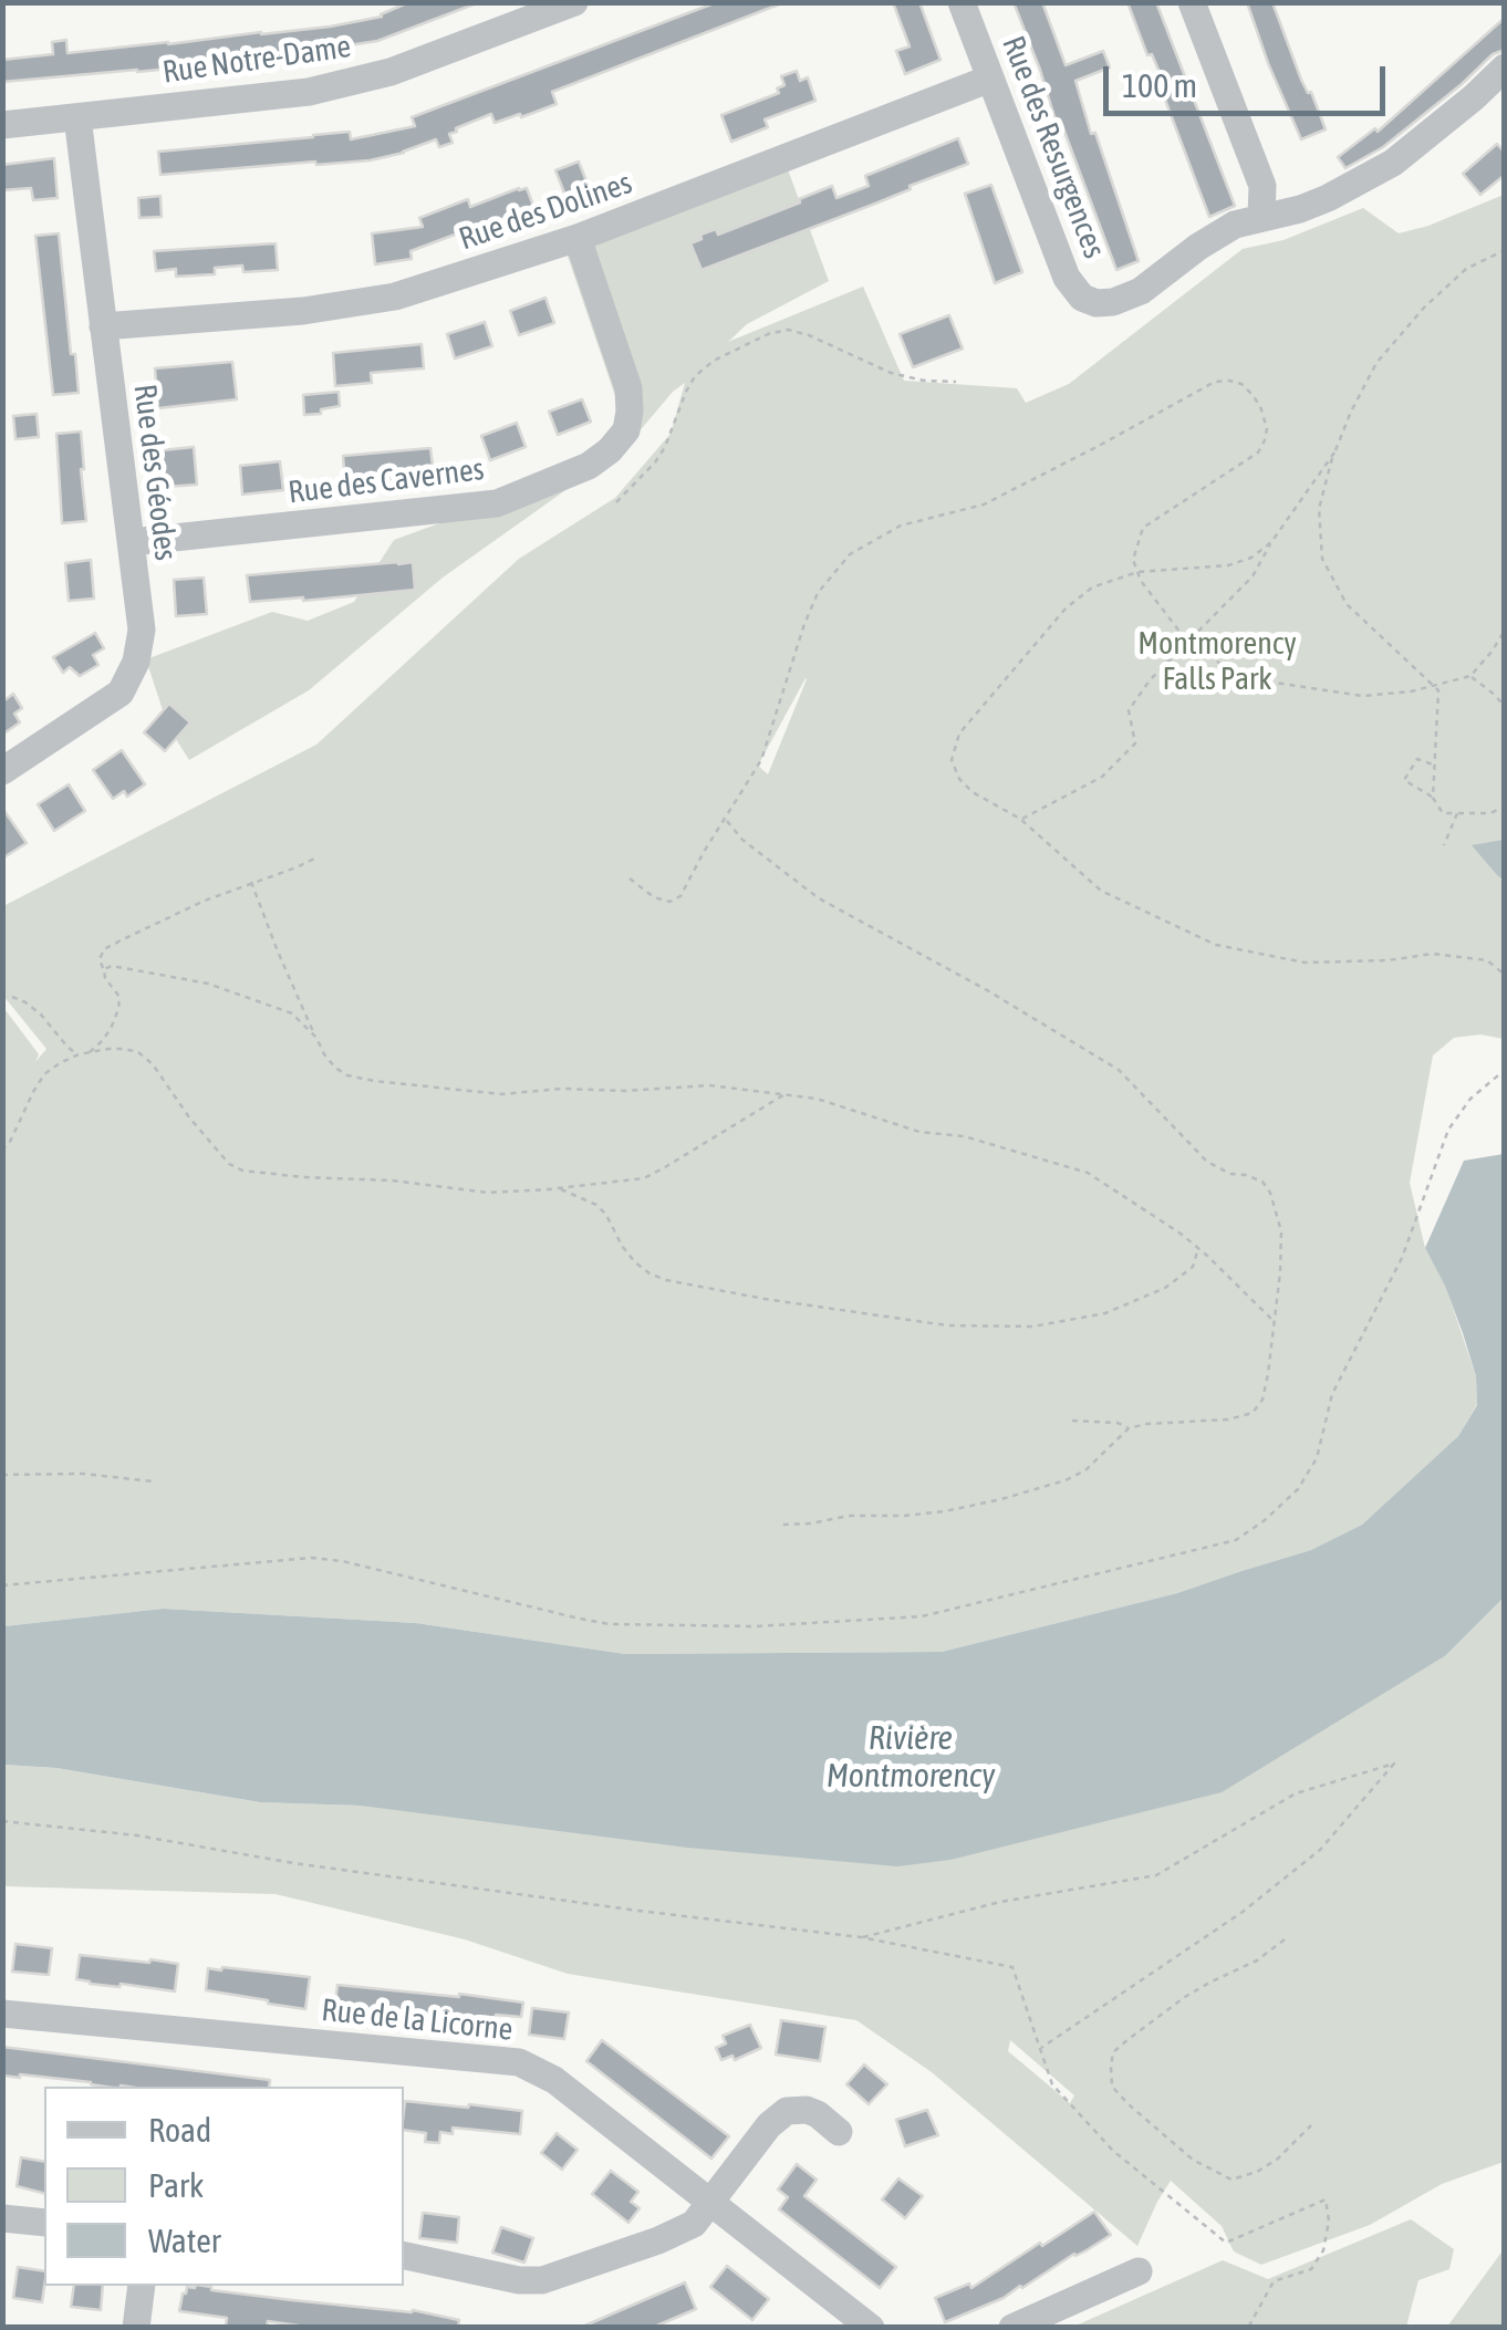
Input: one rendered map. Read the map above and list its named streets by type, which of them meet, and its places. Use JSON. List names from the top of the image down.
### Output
{
  "streets": {
    "street": [
      "Rue Notre-Dame",
      "Rue des Resurgences",
      "Rue des Dolines",
      "Rue des Géodes",
      "Rue des Cavernes",
      "Rue de la Licorne"
    ]
  },
  "crossings": [
    ["Rue Notre-Dame", "Rue des Géodes"],
    ["Rue des Resurgences", "Rue des Dolines"],
    ["Rue des Dolines", "Rue des Géodes"],
    ["Rue des Dolines", "Rue des Cavernes"],
    ["Rue des Géodes", "Rue des Cavernes"]
  ],
  "water": ["Rivière Montmorency"],
  "parks": ["Montmorency Falls Park"],
  "legend": ["Road", "Park", "Water"],
  "scale_bar": "100 m"
}
